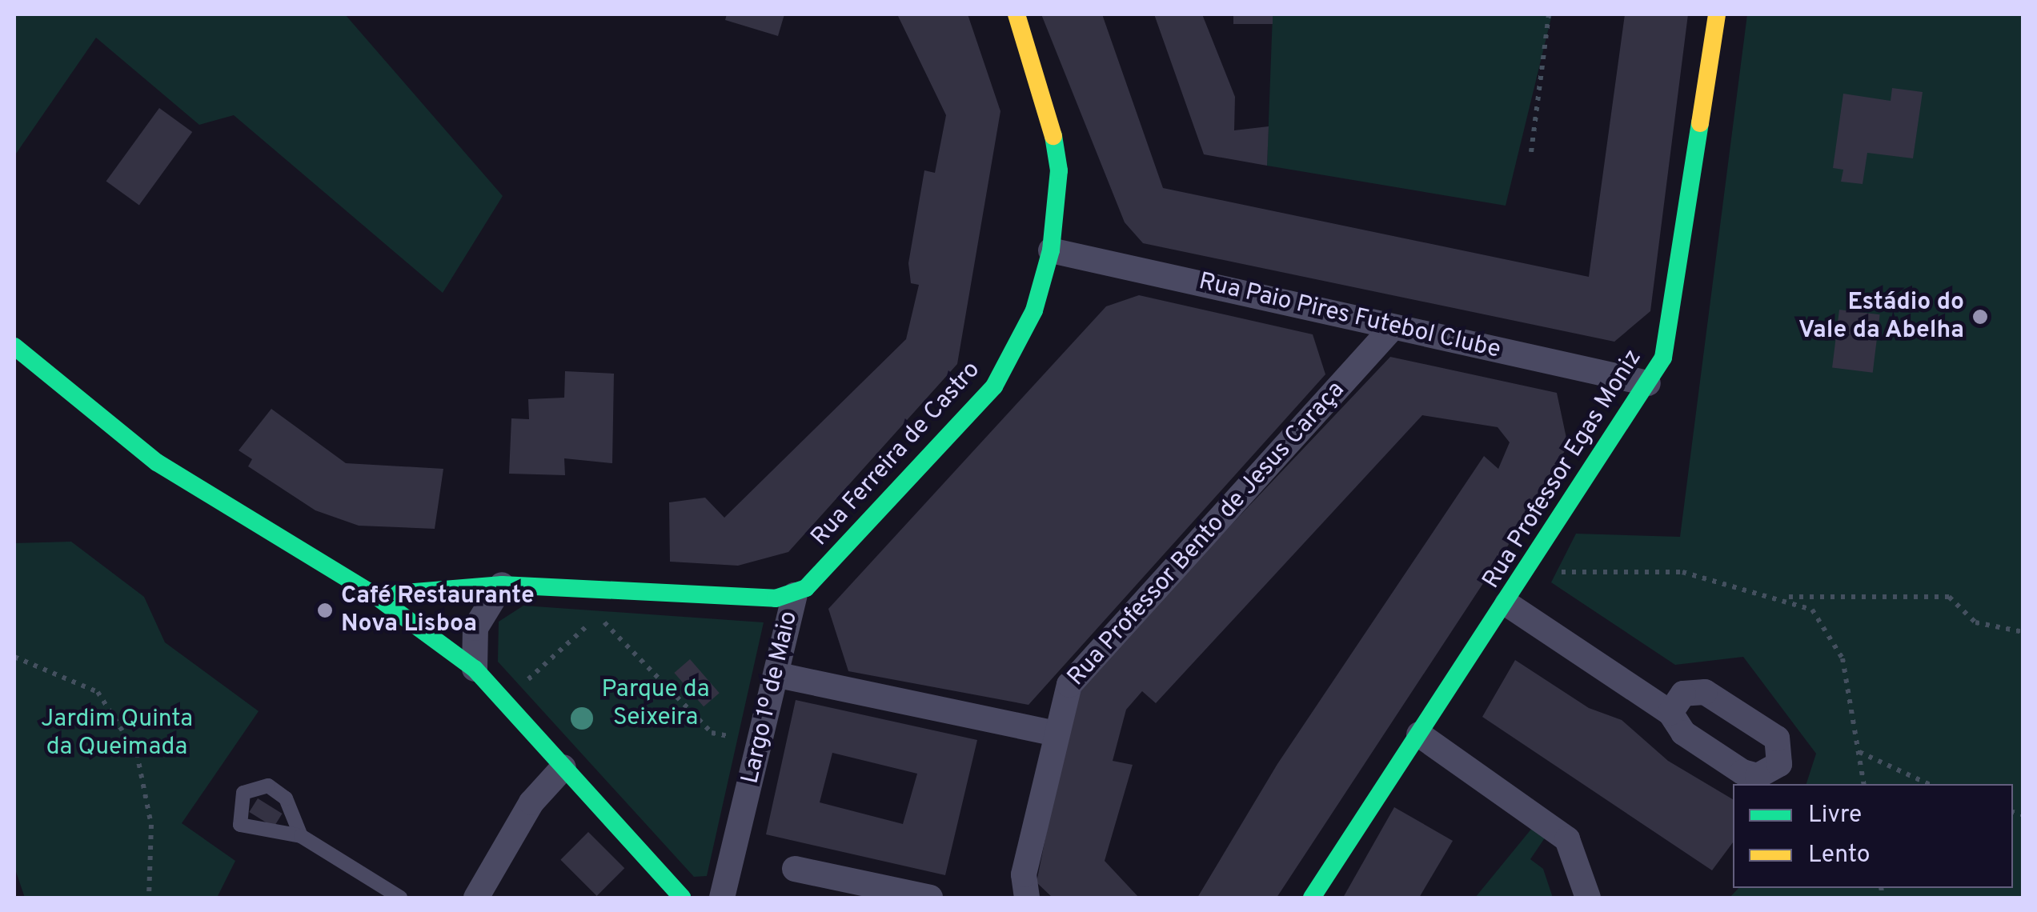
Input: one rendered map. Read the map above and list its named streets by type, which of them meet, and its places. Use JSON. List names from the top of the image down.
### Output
{
  "streets": {
    "street": [
      "Rua Paio Pires Futebol Clube",
      "Rua Ferreira de Castro",
      "Rua Professor Egas Moniz",
      "Rua Professor Bento de Jesus Caraça",
      "Largo 1º de Maio"
    ]
  },
  "crossings": [
    ["Rua Paio Pires Futebol Clube", "Rua Ferreira de Castro"],
    ["Rua Paio Pires Futebol Clube", "Rua Professor Egas Moniz"],
    ["Rua Paio Pires Futebol Clube", "Rua Professor Bento de Jesus Caraça"],
    ["Rua Ferreira de Castro", "Largo 1º de Maio"]
  ],
  "parks": ["Parque da Seixeira", "Jardim Quinta da Queimada"],
  "places": ["Estádio do Vale da Abelha", "Café Restaurante Nova Lisboa"],
  "legend": ["Livre", "Lento"]
}
